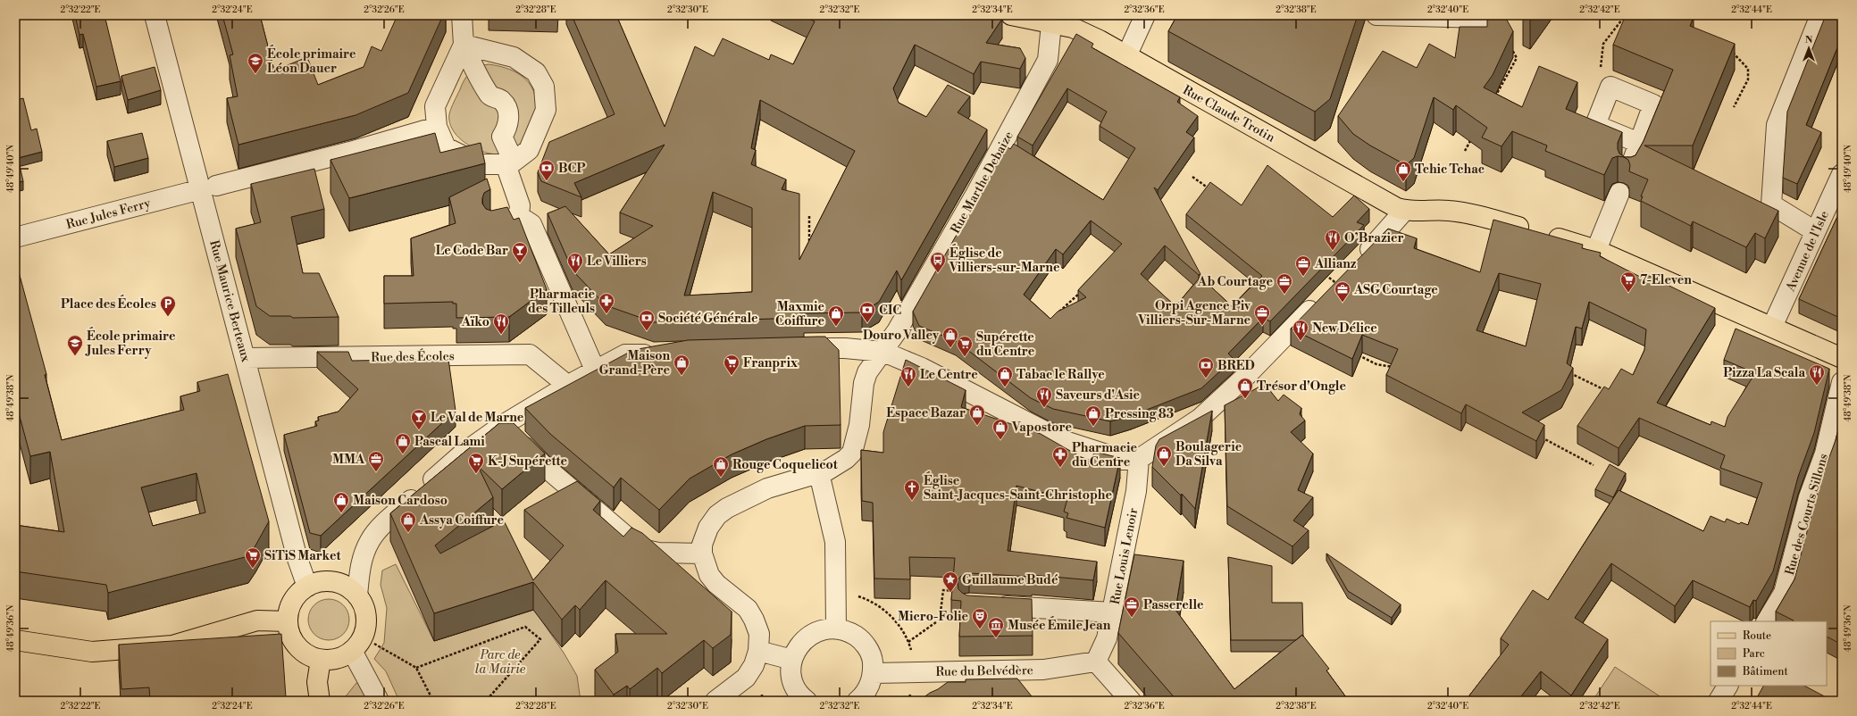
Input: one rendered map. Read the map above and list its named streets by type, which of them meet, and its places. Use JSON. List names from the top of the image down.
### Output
{
  "streets": {
    "main road": ["Rue Claude Trotin"],
    "street": [
      "Rue Marthe Debaize",
      "Rue Jules Ferry",
      "Avenue de l'Isle",
      "Rue Maurice Berteaux",
      "Rue des Écoles",
      "Rue des Courts Sillons",
      "Rue Louis Lenoir",
      "Rue du Belvédère"
    ]
  },
  "crossings": [
    ["Rue Claude Trotin", "Rue Marthe Debaize"],
    ["Rue Jules Ferry", "Rue Maurice Berteaux"],
    ["Rue Maurice Berteaux", "Rue des Écoles"],
    ["Rue Louis Lenoir", "Rue du Belvédère"]
  ],
  "parks": ["Parc de la Mairie"],
  "places": {
    "school or university": ["École primaire Léon Dauer", "École primaire Jules Ferry"],
    "bank": [
      "BCP",
      "CIC",
      "Société Générale",
      "BRED"
    ],
    "shop": [
      "Tchic Tchac",
      "Maxmie Coiffure",
      "Douro Valley",
      "Maison Grand-Père",
      "Tabac le Rallye",
      "Trésor d'Ongle",
      "Espace Bazar",
      "Pressing 83",
      "Vapostore",
      "Pascal Lami",
      "Boulagerie Da Silva",
      "Rouge Coquelicot",
      "Maison Cardoso",
      "Assya Coiffure"
    ],
    "restaurant": [
      "O’Brazier",
      "Le Villiers",
      "Aïko",
      "New Délice",
      "Pizza La Scala",
      "Le Centre",
      "Saveurs d'Asie"
    ],
    "bar": ["Le Code Bar", "Le Val de Marne"],
    "bus stop": ["Église de Villiers-sur-Marne"],
    "office": [
      "Allianz",
      "Ab Courtage",
      "ASG Courtage",
      "Orpi Agence Piv Villiers-Sur-Marne",
      "MMA",
      "Passerelle"
    ],
    "supermarket": [
      "7-Eleven",
      "Supérette du Centre",
      "Franprix",
      "K-J Supérette",
      "SiTiS Market"
    ],
    "pharmacy": ["Pharmacie des Tilleuls", "Pharmacie du Centre"],
    "parking": ["Place des Écoles"],
    "church": ["Église Saint-Jacques-Saint-Christophe"],
    "place": ["Guillaume Budé"],
    "theatre": ["Micro-Folie"],
    "museum": ["Musée Émile Jean"]
  },
  "legend": ["Route", "Parc", "Bâtiment"],
  "north": "top",
  "coordinates": [
    "2°32'22\"E",
    "2°32'24\"E",
    "2°32'26\"E",
    "2°32'28\"E",
    "2°32'30\"E",
    "2°32'32\"E",
    "2°32'34\"E",
    "2°32'36\"E",
    "2°32'38\"E",
    "2°32'40\"E",
    "2°32'42\"E",
    "2°32'44\"E",
    "48°49'40\"N",
    "48°49'38\"N",
    "48°49'36\"N"
  ]
}
